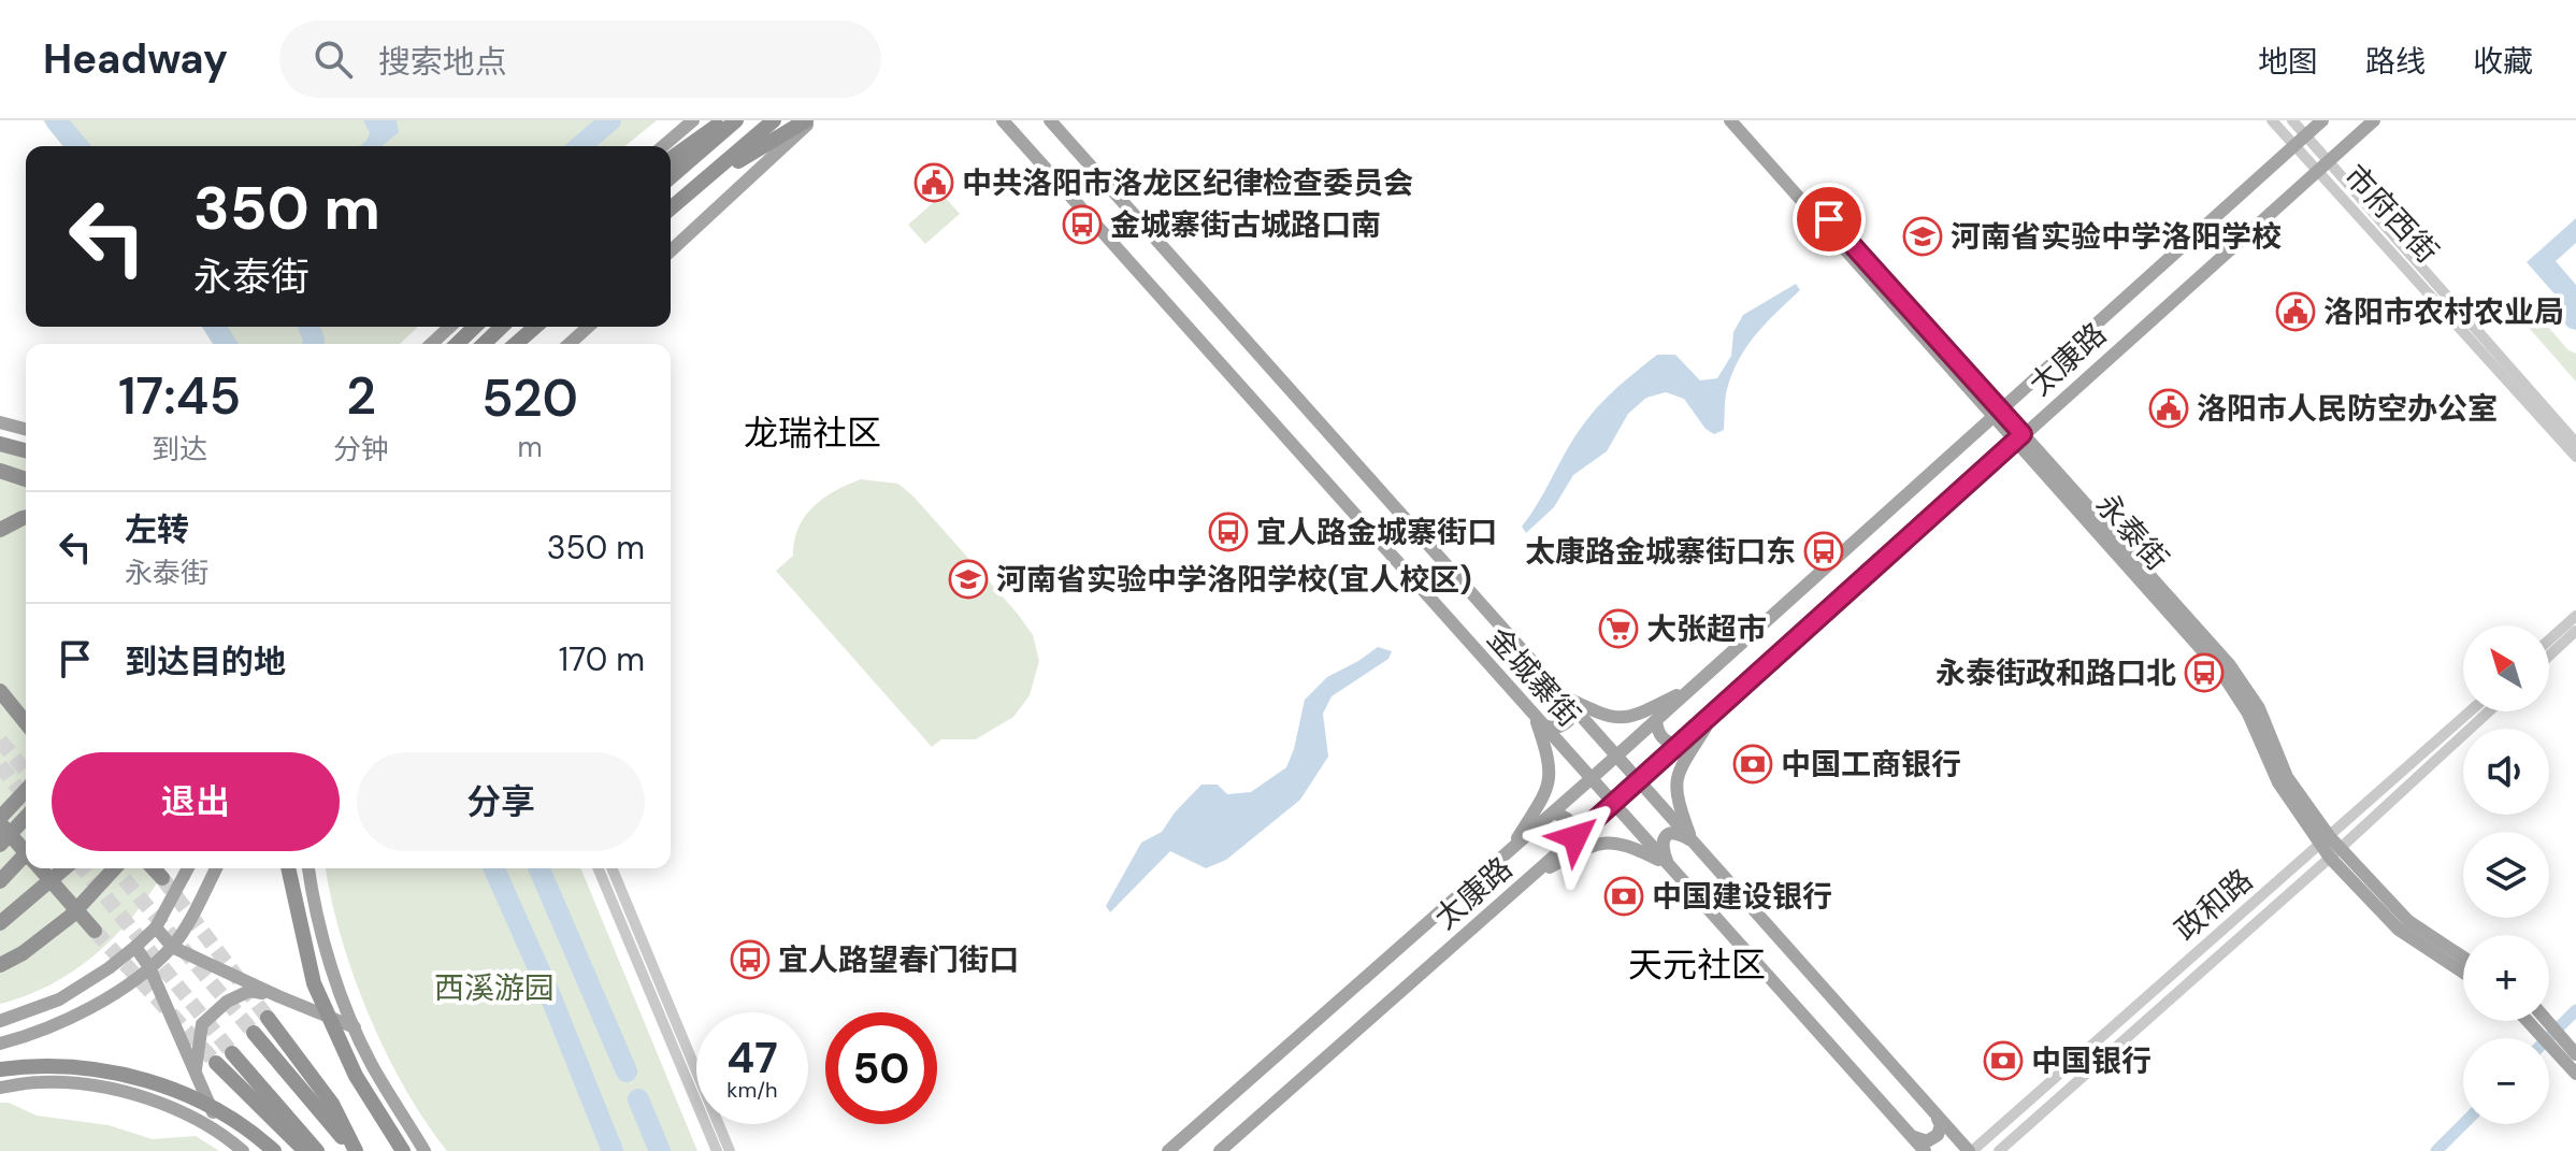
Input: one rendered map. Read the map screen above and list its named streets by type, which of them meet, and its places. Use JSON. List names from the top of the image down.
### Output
{
  "streets": {
    "main road": ["太康路", "永泰街", "金城寨街"],
    "street": ["市府西街", "政和路"]
  },
  "crossings": [
    ["市府西街", "太康路"],
    ["太康路", "永泰街"],
    ["太康路", "金城寨街"],
    ["永泰街", "政和路"],
    ["金城寨街", "政和路"]
  ],
  "districts": ["龙瑞社区", "天元社区"],
  "parks": ["西溪游园"],
  "places": {
    "public building": ["中共洛阳市洛龙区纪律检查委员会", "洛阳市农村农业局", "洛阳市人民防空办公室"],
    "bus stop": [
      "金城寨街古城路口南",
      "宜人路金城寨街口",
      "太康路金城寨街口东",
      "永泰街政和路口北",
      "宜人路望春门街口"
    ],
    "school or university": ["河南省实验中学洛阳学校", "河南省实验中学洛阳学校(宜人校区)"],
    "supermarket": ["大张超市"],
    "bank": ["中国工商银行", "中国建设银行", "中国银行"]
  },
  "north": "top left",
  "page": {
    "header": "Headway",
    "search": "搜索地点",
    "nav": ["地图", "路线", "收藏"],
    "turn": ["350 m", "永泰街"],
    "eta": [
      "17:45",
      "到达",
      "2",
      "分钟",
      "520",
      "m"
    ],
    "list": [
      {
        "name": "左转",
        "note": "永泰街",
        "value": "350 m"
      },
      {
        "name": "到达目的地",
        "value": "170 m"
      }
    ],
    "map_buttons": ["+", "−"],
    "buttons": ["退出", "分享"],
    "speed": "47 km/h",
    "limit": "50"
  }
}
